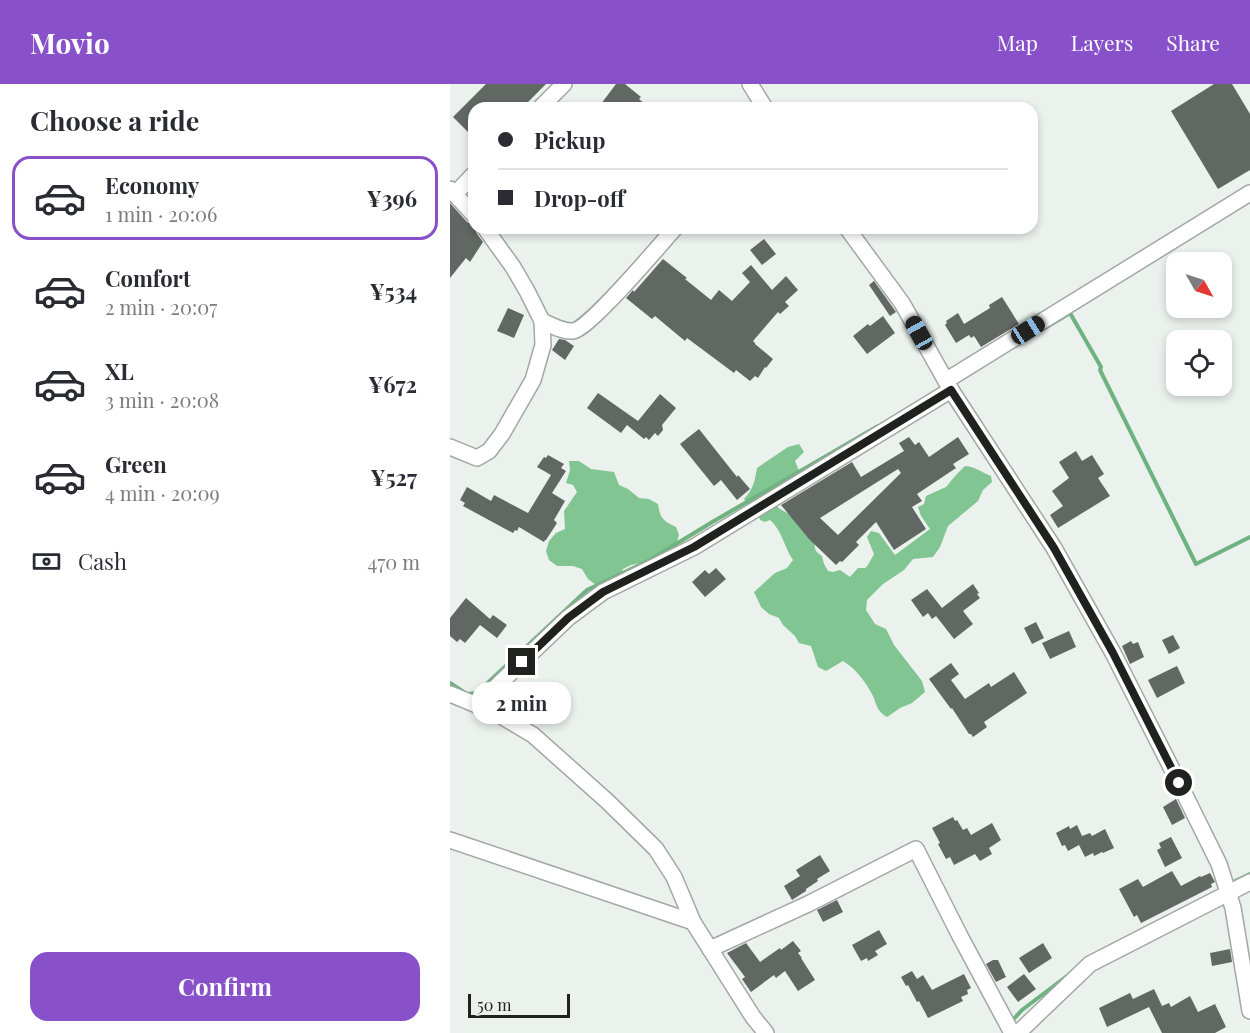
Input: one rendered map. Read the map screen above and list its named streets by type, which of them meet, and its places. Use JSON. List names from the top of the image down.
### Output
{
  "scale_bar": "50 m",
  "north": "bottom right",
  "page": {
    "header": "Movio",
    "nav": ["Map", "Layers", "Share"],
    "heading": "Choose a ride",
    "banner": ["Pickup", "Drop-off"],
    "list": [
      {
        "name": "Economy",
        "note": "1 min · 20:06",
        "value": "¥396"
      },
      {
        "name": "Comfort",
        "note": "2 min · 20:07",
        "value": "¥534"
      },
      {
        "name": "XL",
        "note": "3 min · 20:08",
        "value": "¥672"
      },
      {
        "name": "Green",
        "note": "4 min · 20:09",
        "value": "¥527"
      }
    ],
    "pay": ["Cash", "470 m"],
    "bubble": "2 min",
    "buttons": "Confirm",
    "scale": "50 m"
  }
}
